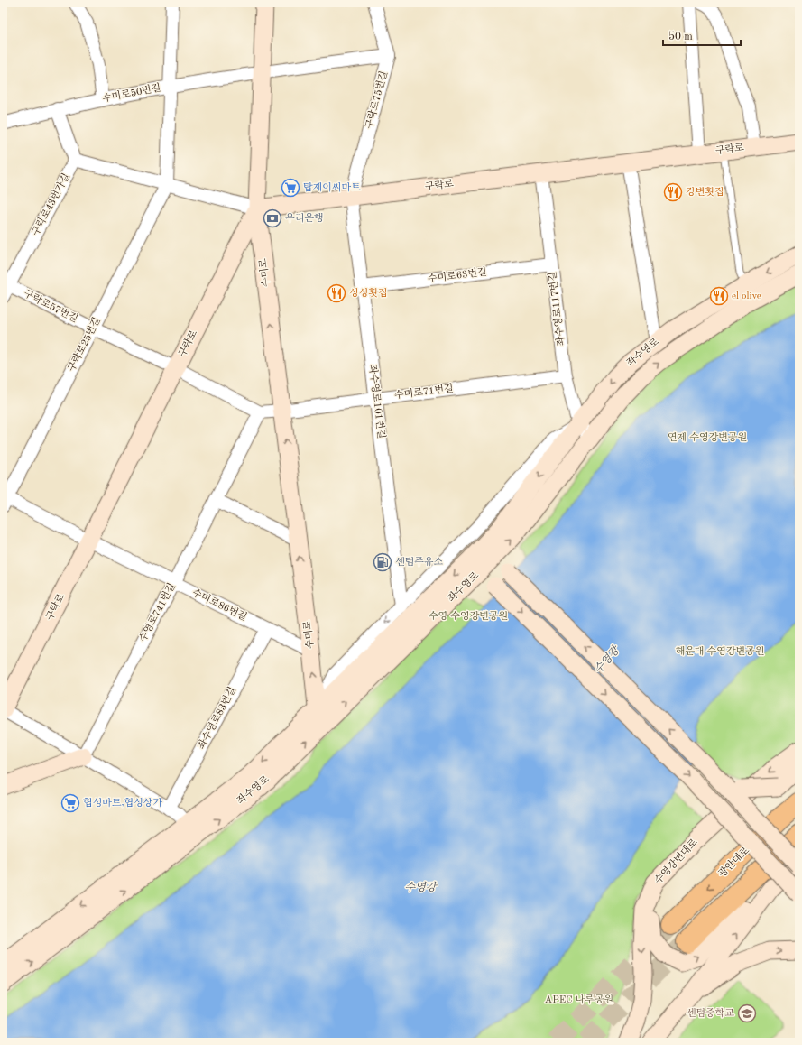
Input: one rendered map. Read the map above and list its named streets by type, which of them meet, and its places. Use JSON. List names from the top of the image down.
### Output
{
  "streets": {
    "highway": ["광안대로"],
    "main road": [
      "구락로",
      "수미로",
      "좌수영로",
      "수영강변대로"
    ],
    "street": [
      "수미로50번길",
      "구락로75번길",
      "구락로43번가길",
      "수미로63번길",
      "구락로57번길",
      "좌수영로117번길",
      "구락로25번길",
      "수미로71번길",
      "좌수영로101번길",
      "수미로86번길",
      "수영로741번길",
      "좌수영로83번길"
    ]
  },
  "crossings": [
    ["수미로50번길", "구락로75번길"],
    ["수미로50번길", "수미로"],
    ["구락로75번길", "구락로"],
    ["구락로75번길", "좌수영로101번길"],
    ["구락로", "수미로"],
    ["구락로", "구락로57번길"],
    ["구락로", "좌수영로117번길"],
    ["구락로", "좌수영로101번길"],
    ["구락로", "수미로86번길"],
    ["구락로", "수영로741번길"],
    ["구락로43번가길", "구락로57번길"],
    ["수미로", "좌수영로"],
    ["수미로", "수미로71번길"],
    ["수미로", "수미로86번길"],
    ["수미로63번길", "좌수영로117번길"],
    ["수미로63번길", "좌수영로101번길"],
    ["구락로57번길", "구락로25번길"],
    ["좌수영로117번길", "좌수영로"],
    ["좌수영로117번길", "수미로71번길"],
    ["구락로25번길", "수미로86번길"],
    ["수미로71번길", "좌수영로101번길"],
    ["수미로86번길", "수영로741번길"],
    ["수미로86번길", "좌수영로83번길"]
  ],
  "one_way": ["수미로"],
  "water": ["수영강"],
  "parks": [
    "연제 수영강변공원",
    "수영 수영강변공원",
    "해운대 수영강변공원",
    "APEC 나루공원"
  ],
  "places": {
    "supermarket": ["탑제이씨마트", "협성마트,협성상가"],
    "restaurant": ["강변횟집", "싱싱횟집", "el olive"],
    "bank": ["우리은행"],
    "fuel station": ["센텀주유소"],
    "school or university": ["센텀중학교"]
  },
  "scale_bar": "50 m"
}
